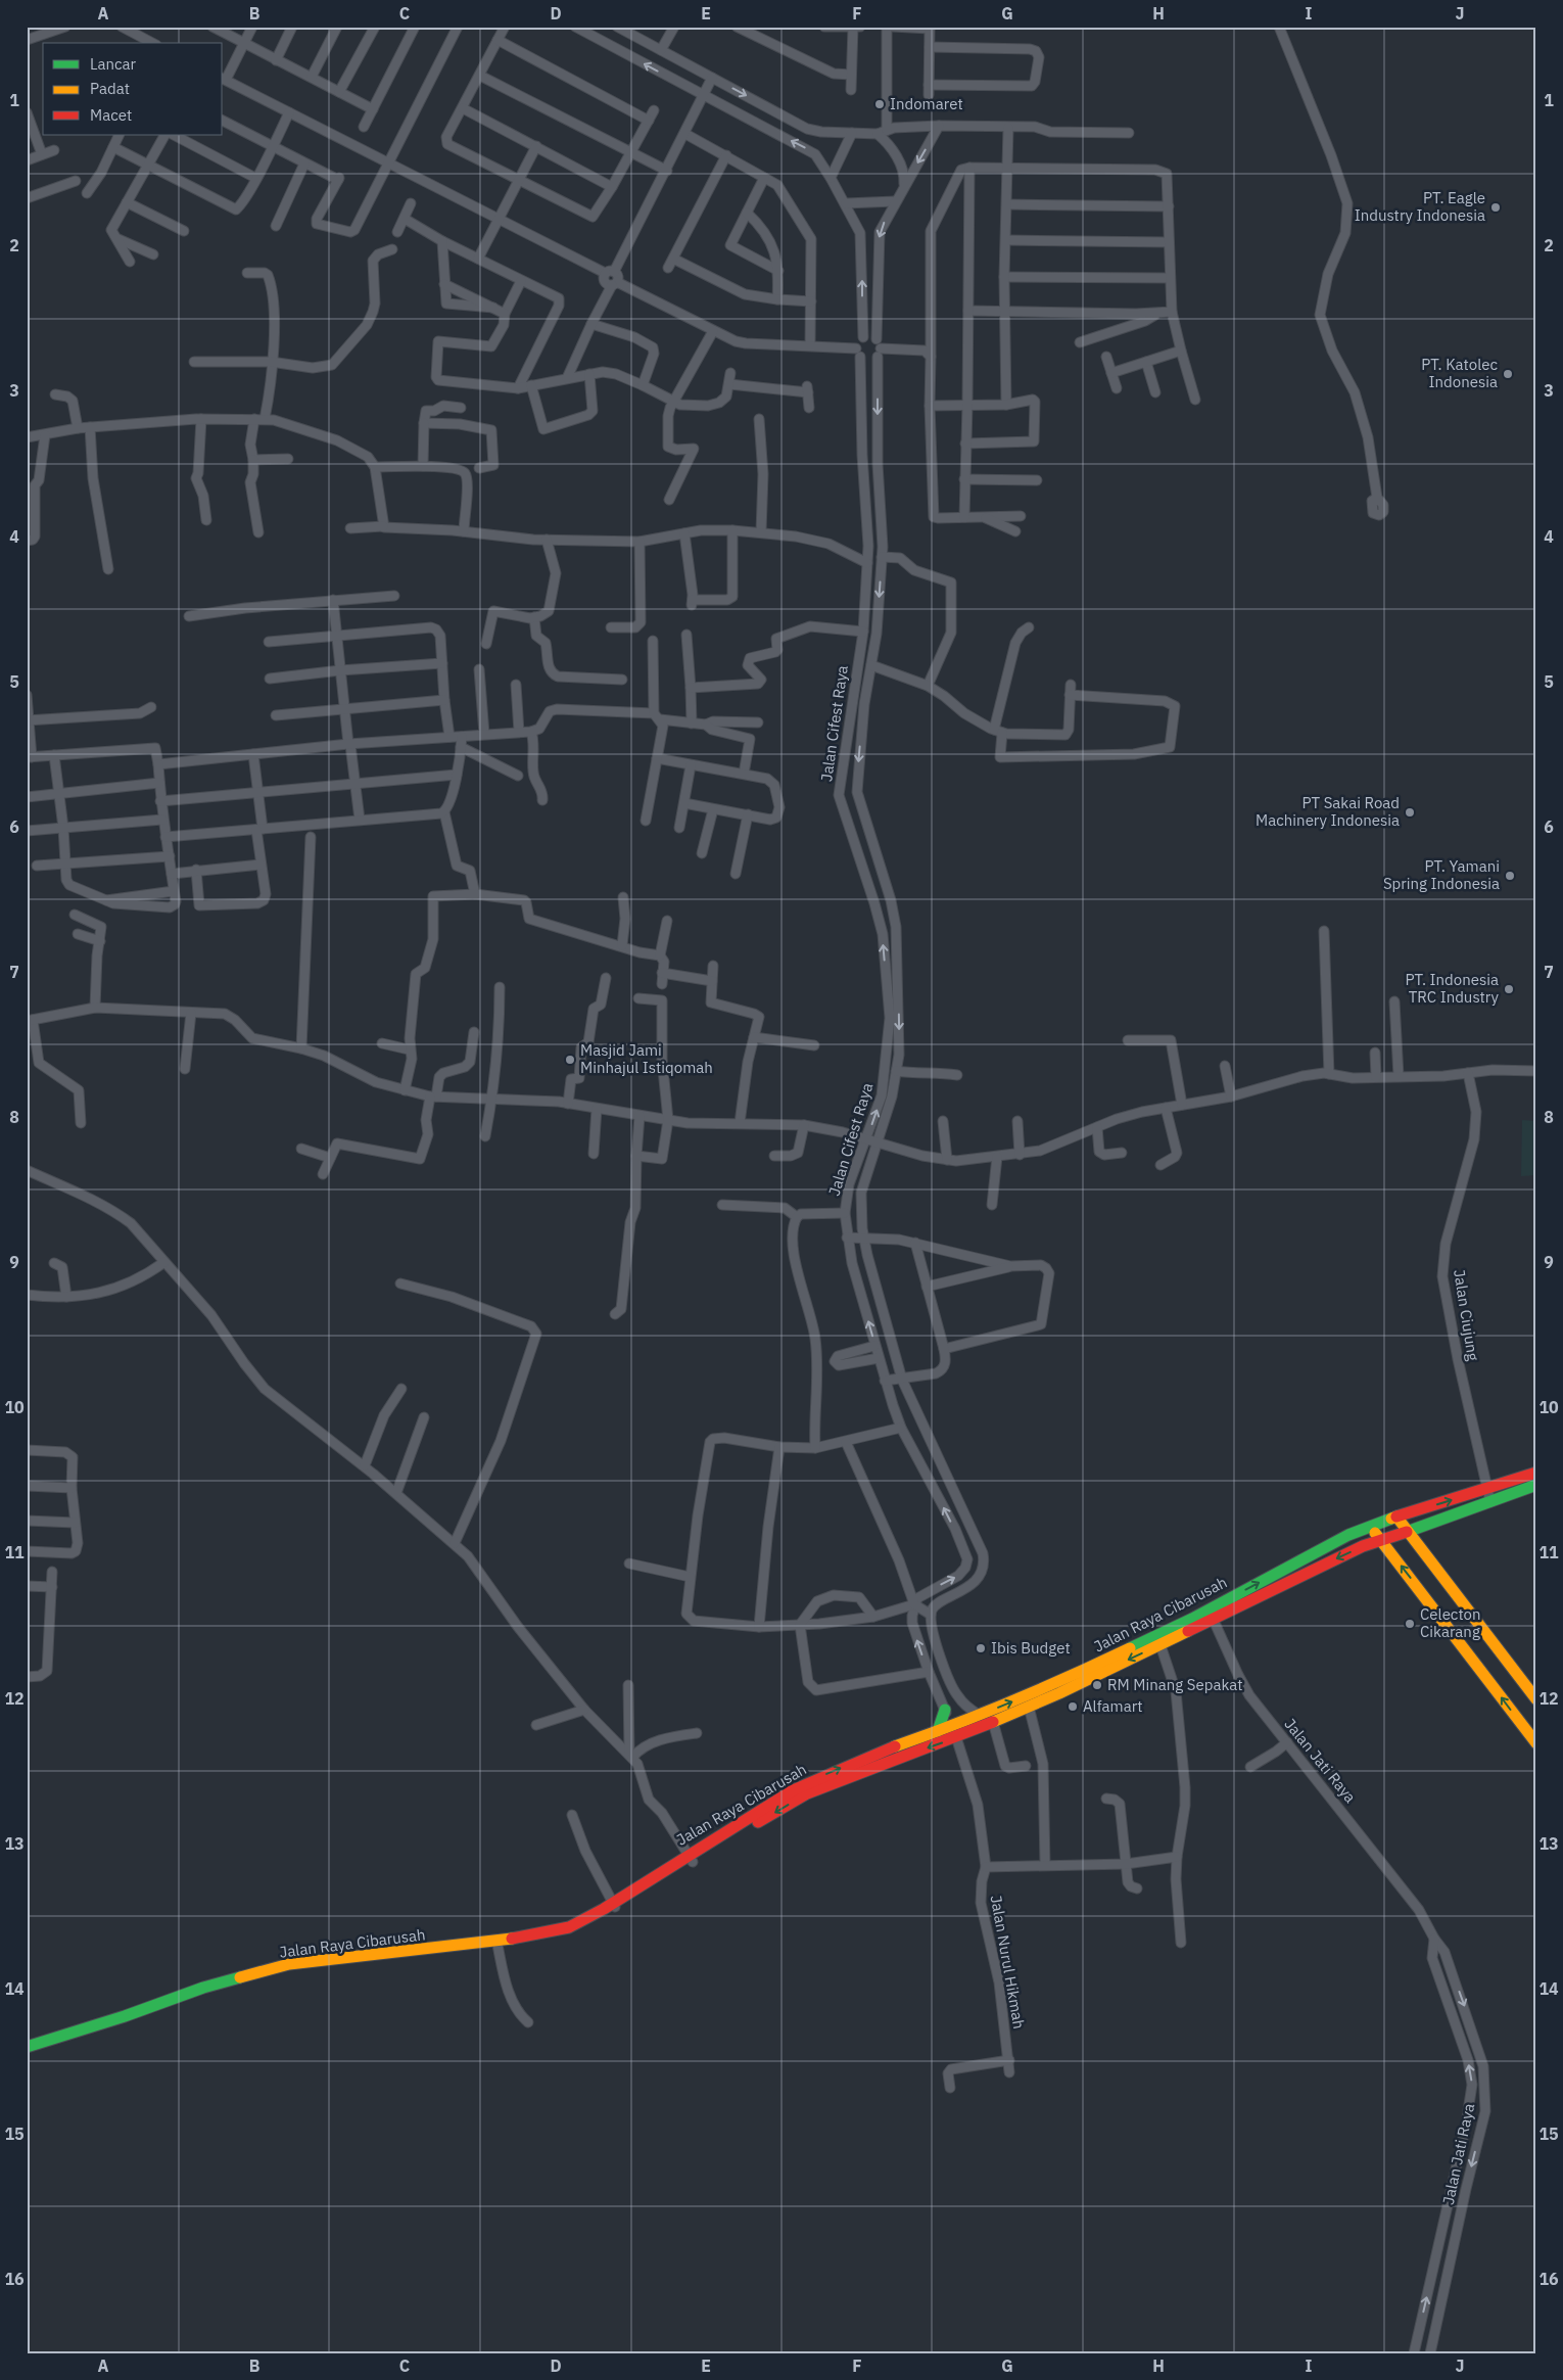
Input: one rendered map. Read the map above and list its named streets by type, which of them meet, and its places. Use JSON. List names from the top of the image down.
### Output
{
  "streets": {
    "main road": ["Jalan Raya Cibarusah"],
    "street": [
      "Jalan Cifest Raya",
      "Jalan Ciujung",
      "Jalan Jati Raya",
      "Jalan Nurul Hikmah"
    ]
  },
  "crossings": [
    ["Jalan Ciujung", "Jalan Raya Cibarusah"],
    ["Jalan Raya Cibarusah", "Jalan Jati Raya"],
    ["Jalan Raya Cibarusah", "Jalan Nurul Hikmah"]
  ],
  "places": [
    "Indomaret",
    "PT. Eagle Industry Indonesia",
    "PT. Katolec Indonesia",
    "PT Sakai Road Machinery Indonesia",
    "PT. Yamani Spring Indonesia",
    "PT. Indonesia TRC Industry",
    "Masjid Jami Minhajul Istiqomah",
    "Celecton Cikarang",
    "Ibis Budget",
    "RM Minang Sepakat",
    "Alfamart"
  ],
  "legend": ["Lancar", "Padat", "Macet"],
  "grid": {
    "columns": [
      "A",
      "B",
      "C",
      "D",
      "E",
      "F",
      "G",
      "H",
      "I",
      "J"
    ],
    "rows": [
      "1",
      "2",
      "3",
      "4",
      "5",
      "6",
      "7",
      "8",
      "9",
      "10",
      "11",
      "12",
      "13",
      "14",
      "15",
      "16"
    ]
  }
}
